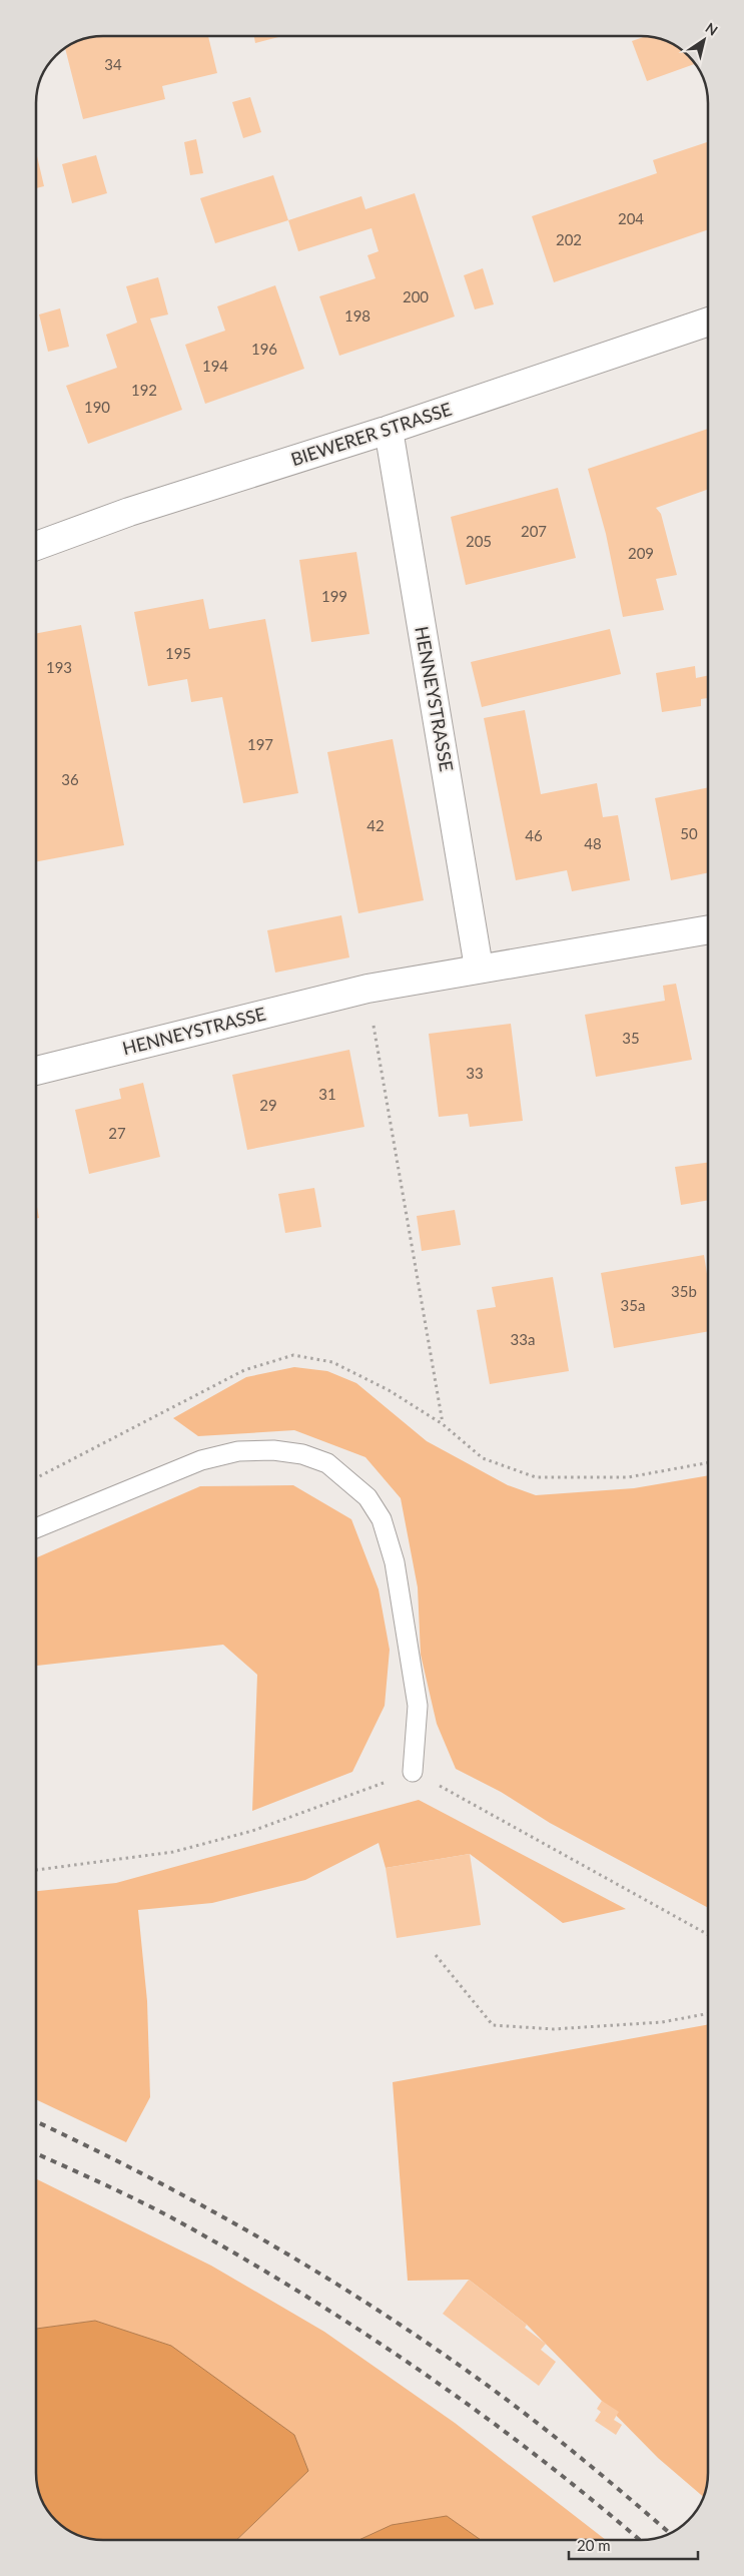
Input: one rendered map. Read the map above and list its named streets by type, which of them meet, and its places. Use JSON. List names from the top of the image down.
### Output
{
  "streets": {
    "street": ["BIEWERER STRASSE", "HENNEYSTRASSE"]
  },
  "crossings": [
    ["BIEWERER STRASSE", "HENNEYSTRASSE"]
  ],
  "house_numbers": [
    "34",
    "204",
    "202",
    "200",
    "198",
    "196",
    "194",
    "192",
    "190",
    "207",
    "205",
    "209",
    "199",
    "195",
    "193",
    "197",
    "36",
    "42",
    "50",
    "46",
    "48",
    "35",
    "33",
    "31",
    "29",
    "27",
    "35b",
    "35a",
    "33a"
  ],
  "scale_bar": "20 m",
  "north": "top right"
}
